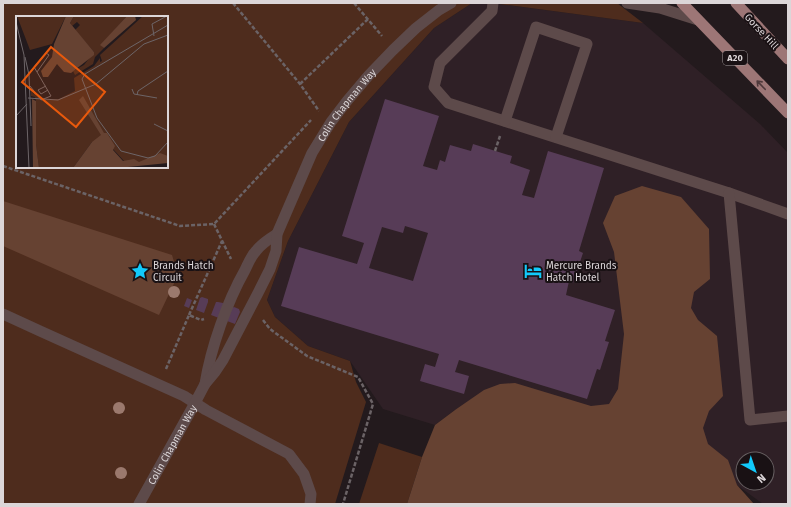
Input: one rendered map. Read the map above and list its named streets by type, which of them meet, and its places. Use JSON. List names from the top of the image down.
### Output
{
  "streets": {
    "main road": ["Gorse Hill", "A20"],
    "lane": ["Colin Chapman Way"]
  },
  "places": {
    "place": ["Brands Hatch Circuit"],
    "hotel": ["Mercure Brands Hatch Hotel"]
  },
  "north": "bottom right"
}
